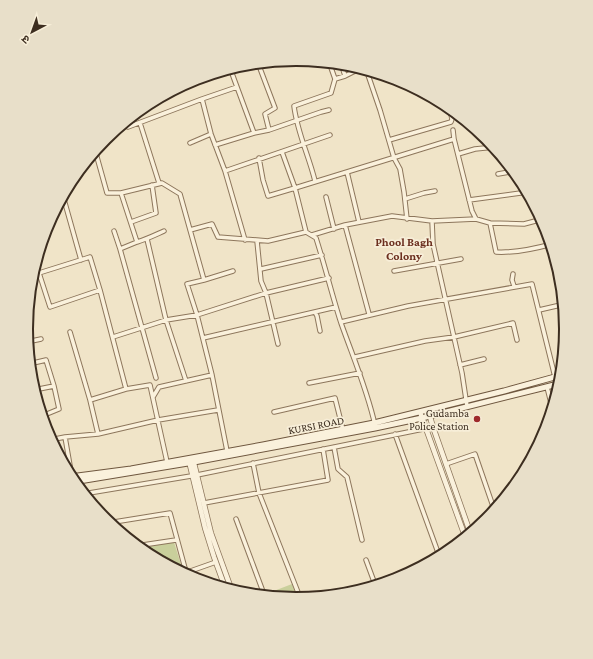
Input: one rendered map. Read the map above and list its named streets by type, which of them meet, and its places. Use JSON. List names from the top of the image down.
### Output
{
  "streets": {
    "main road": ["KURSI ROAD"]
  },
  "districts": ["Phool Bagh Colony"],
  "places": ["Gudamba Police Station"],
  "north": "bottom left"
}
